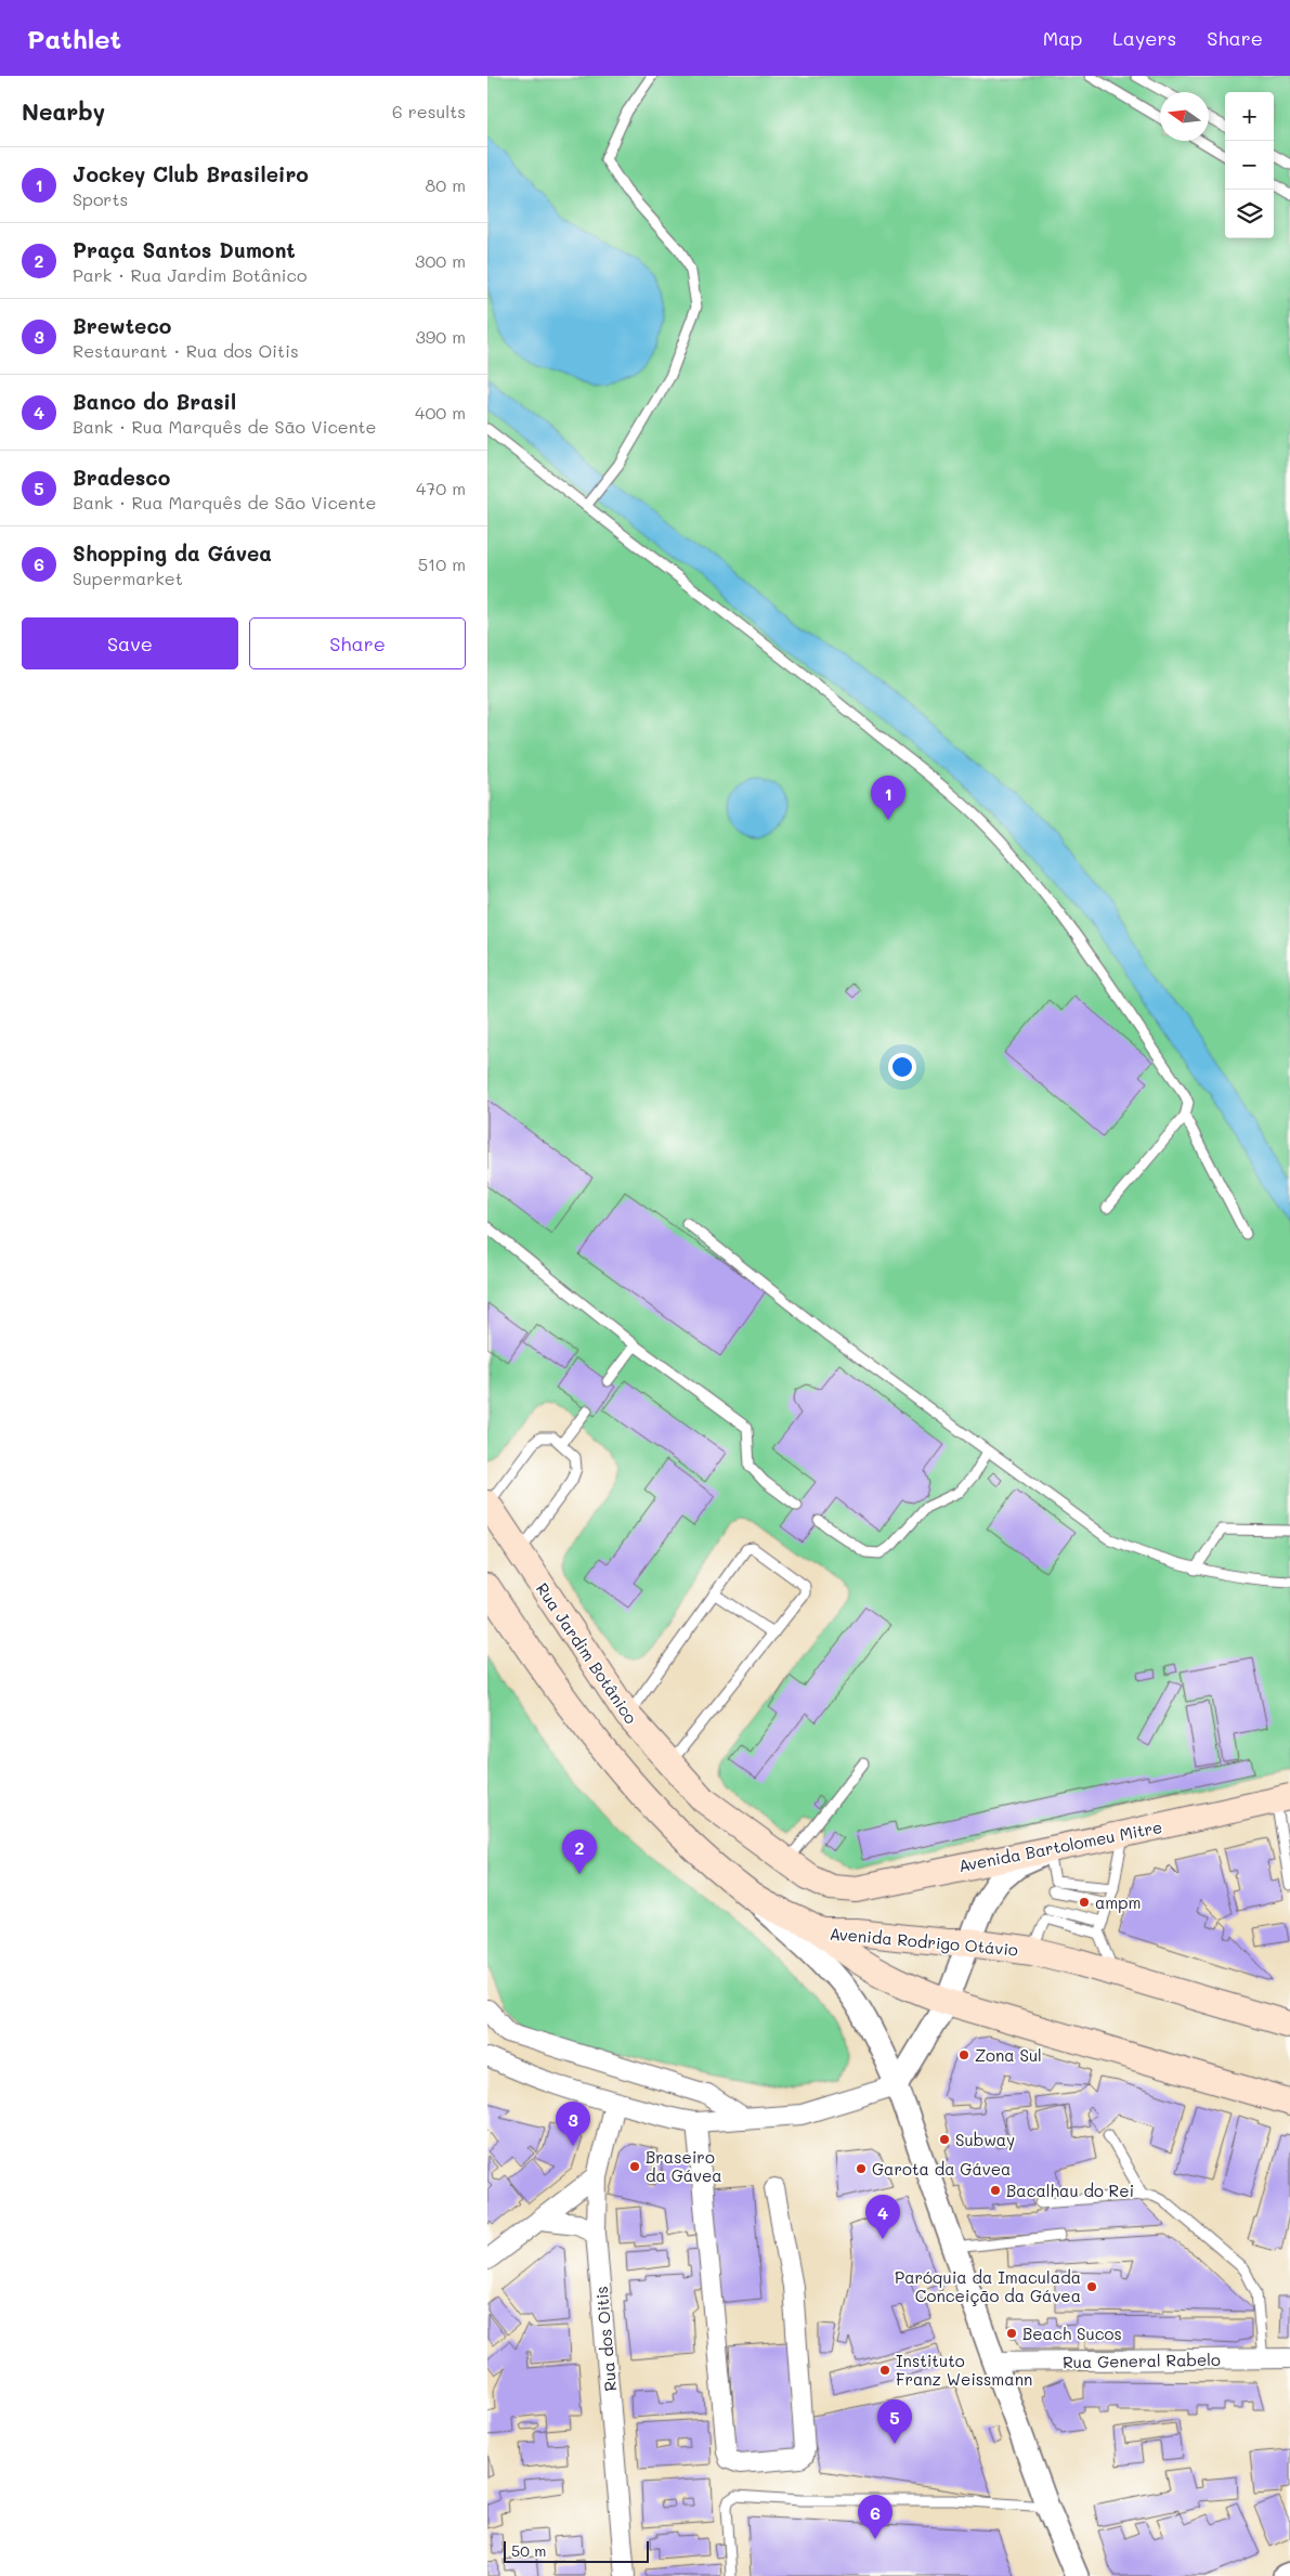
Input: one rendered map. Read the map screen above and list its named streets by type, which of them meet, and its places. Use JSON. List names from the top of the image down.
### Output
{
  "streets": {
    "main road": ["Rua Jardim Botânico", "Avenida Bartolomeu Mitre", "Avenida Rodrigo Otávio"],
    "street": ["Rua dos Oitis", "Rua General Rabelo"]
  },
  "crossings": [
    ["Rua Jardim Botânico", "Avenida Bartolomeu Mitre"]
  ],
  "places": [
    "ampm",
    "Zona Sul",
    "Subway",
    "Braseiro da Gávea",
    "Garota da Gávea",
    "Bacalhau do Rei",
    "Paróquia da Imaculada Conceição da Gávea",
    "Beach Sucos",
    "Instituto Franz Weissmann"
  ],
  "scale_bar": "50 m",
  "north": "left",
  "page": {
    "header": "Pathlet",
    "nav": ["Map", "Layers", "Share"],
    "heading": ["Nearby", "6 results"],
    "map_buttons": ["+", "−"],
    "list": [
      {
        "mark": "1",
        "name": "Jockey Club Brasileiro",
        "note": "Sports",
        "value": "80 m"
      },
      {
        "mark": "2",
        "name": "Praça Santos Dumont",
        "note": "Park · Rua Jardim Botânico",
        "value": "300 m"
      },
      {
        "mark": "3",
        "name": "Brewteco",
        "note": "Restaurant · Rua dos Oitis",
        "value": "390 m"
      },
      {
        "mark": "4",
        "name": "Banco do Brasil",
        "note": "Bank · Rua Marquês de São Vicente",
        "value": "400 m"
      },
      {
        "mark": "5",
        "name": "Bradesco",
        "note": "Bank · Rua Marquês de São Vicente",
        "value": "470 m"
      },
      {
        "mark": "6",
        "name": "Shopping da Gávea",
        "note": "Supermarket",
        "value": "510 m"
      }
    ],
    "buttons": ["Save", "Share"],
    "pins": [
      "1",
      "2",
      "3",
      "4",
      "5",
      "6"
    ],
    "scale": "50 m"
  }
}
